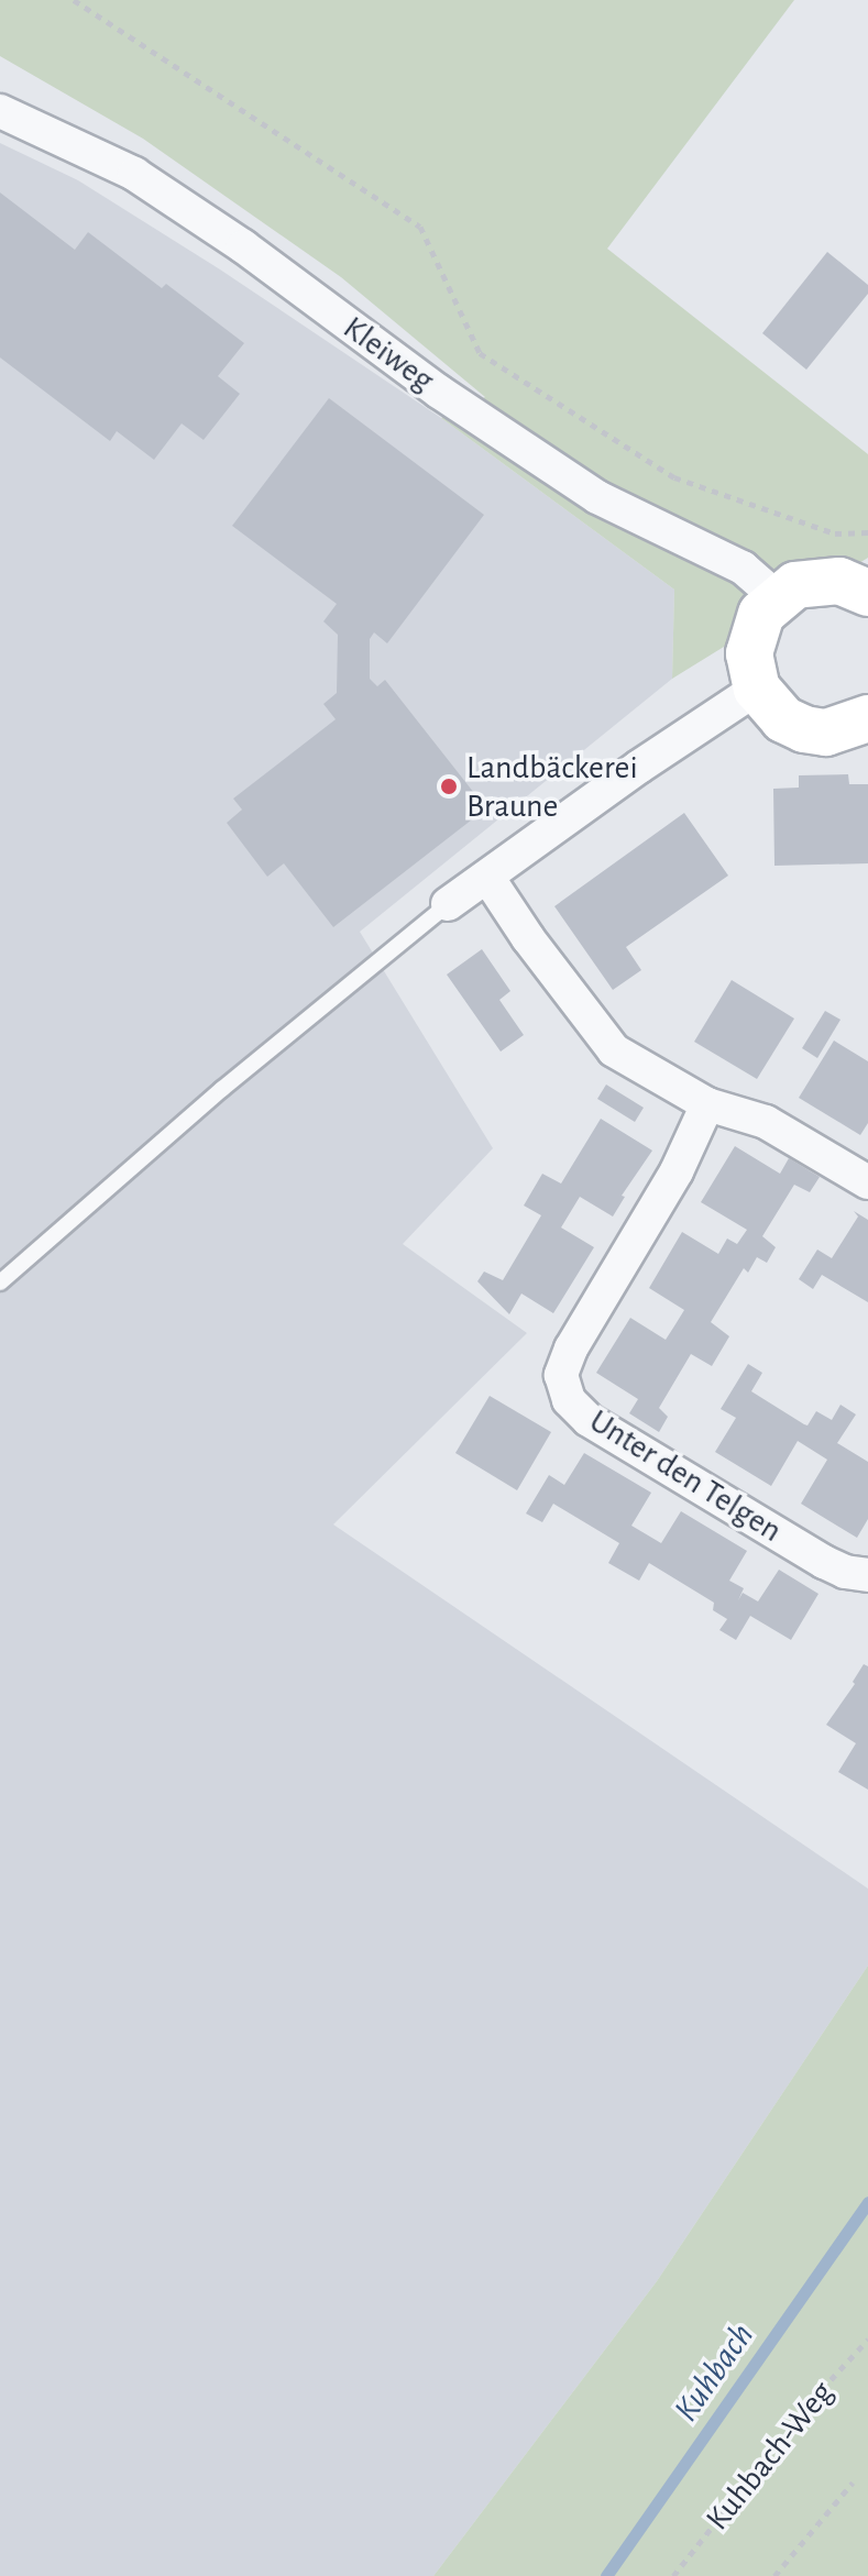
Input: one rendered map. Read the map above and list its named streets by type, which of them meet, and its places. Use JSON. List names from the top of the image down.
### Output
{
  "streets": {
    "street": ["Kleiweg", "Unter den Telgen"],
    "path": ["Kuhbach-Weg"]
  },
  "water": ["Kuhbach"],
  "places": ["Landbäckerei Braune"]
}
